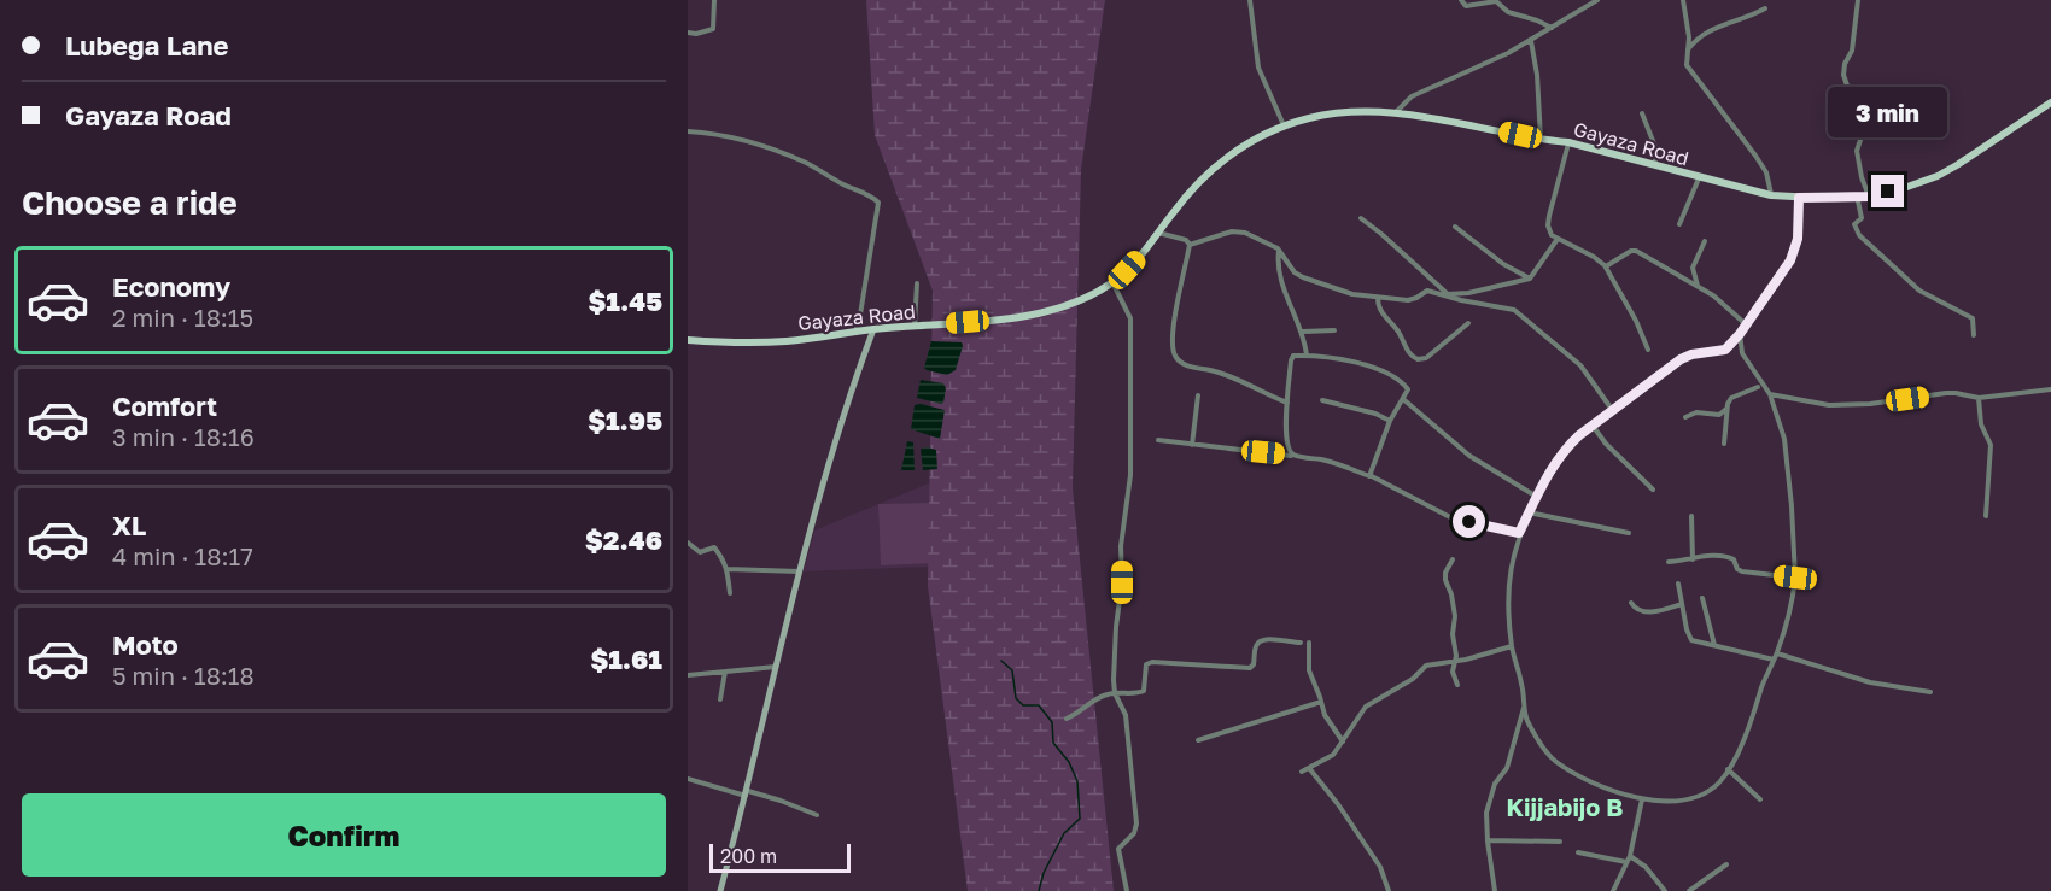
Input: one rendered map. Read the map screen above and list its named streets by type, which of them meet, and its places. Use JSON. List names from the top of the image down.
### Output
{
  "streets": {
    "main road": ["Gayaza Road"]
  },
  "districts": ["Kijjabijo B"],
  "scale_bar": "200 m",
  "page": {
    "banner": ["Lubega Lane", "Gayaza Road"],
    "bubble": "3 min",
    "heading": "Choose a ride",
    "list": [
      {
        "name": "Economy",
        "note": "2 min · 18:15",
        "value": "$1.45"
      },
      {
        "name": "Comfort",
        "note": "3 min · 18:16",
        "value": "$1.95"
      },
      {
        "name": "XL",
        "note": "4 min · 18:17",
        "value": "$2.46"
      },
      {
        "name": "Moto",
        "note": "5 min · 18:18",
        "value": "$1.61"
      }
    ],
    "buttons": "Confirm",
    "scale": "200 m"
  }
}
